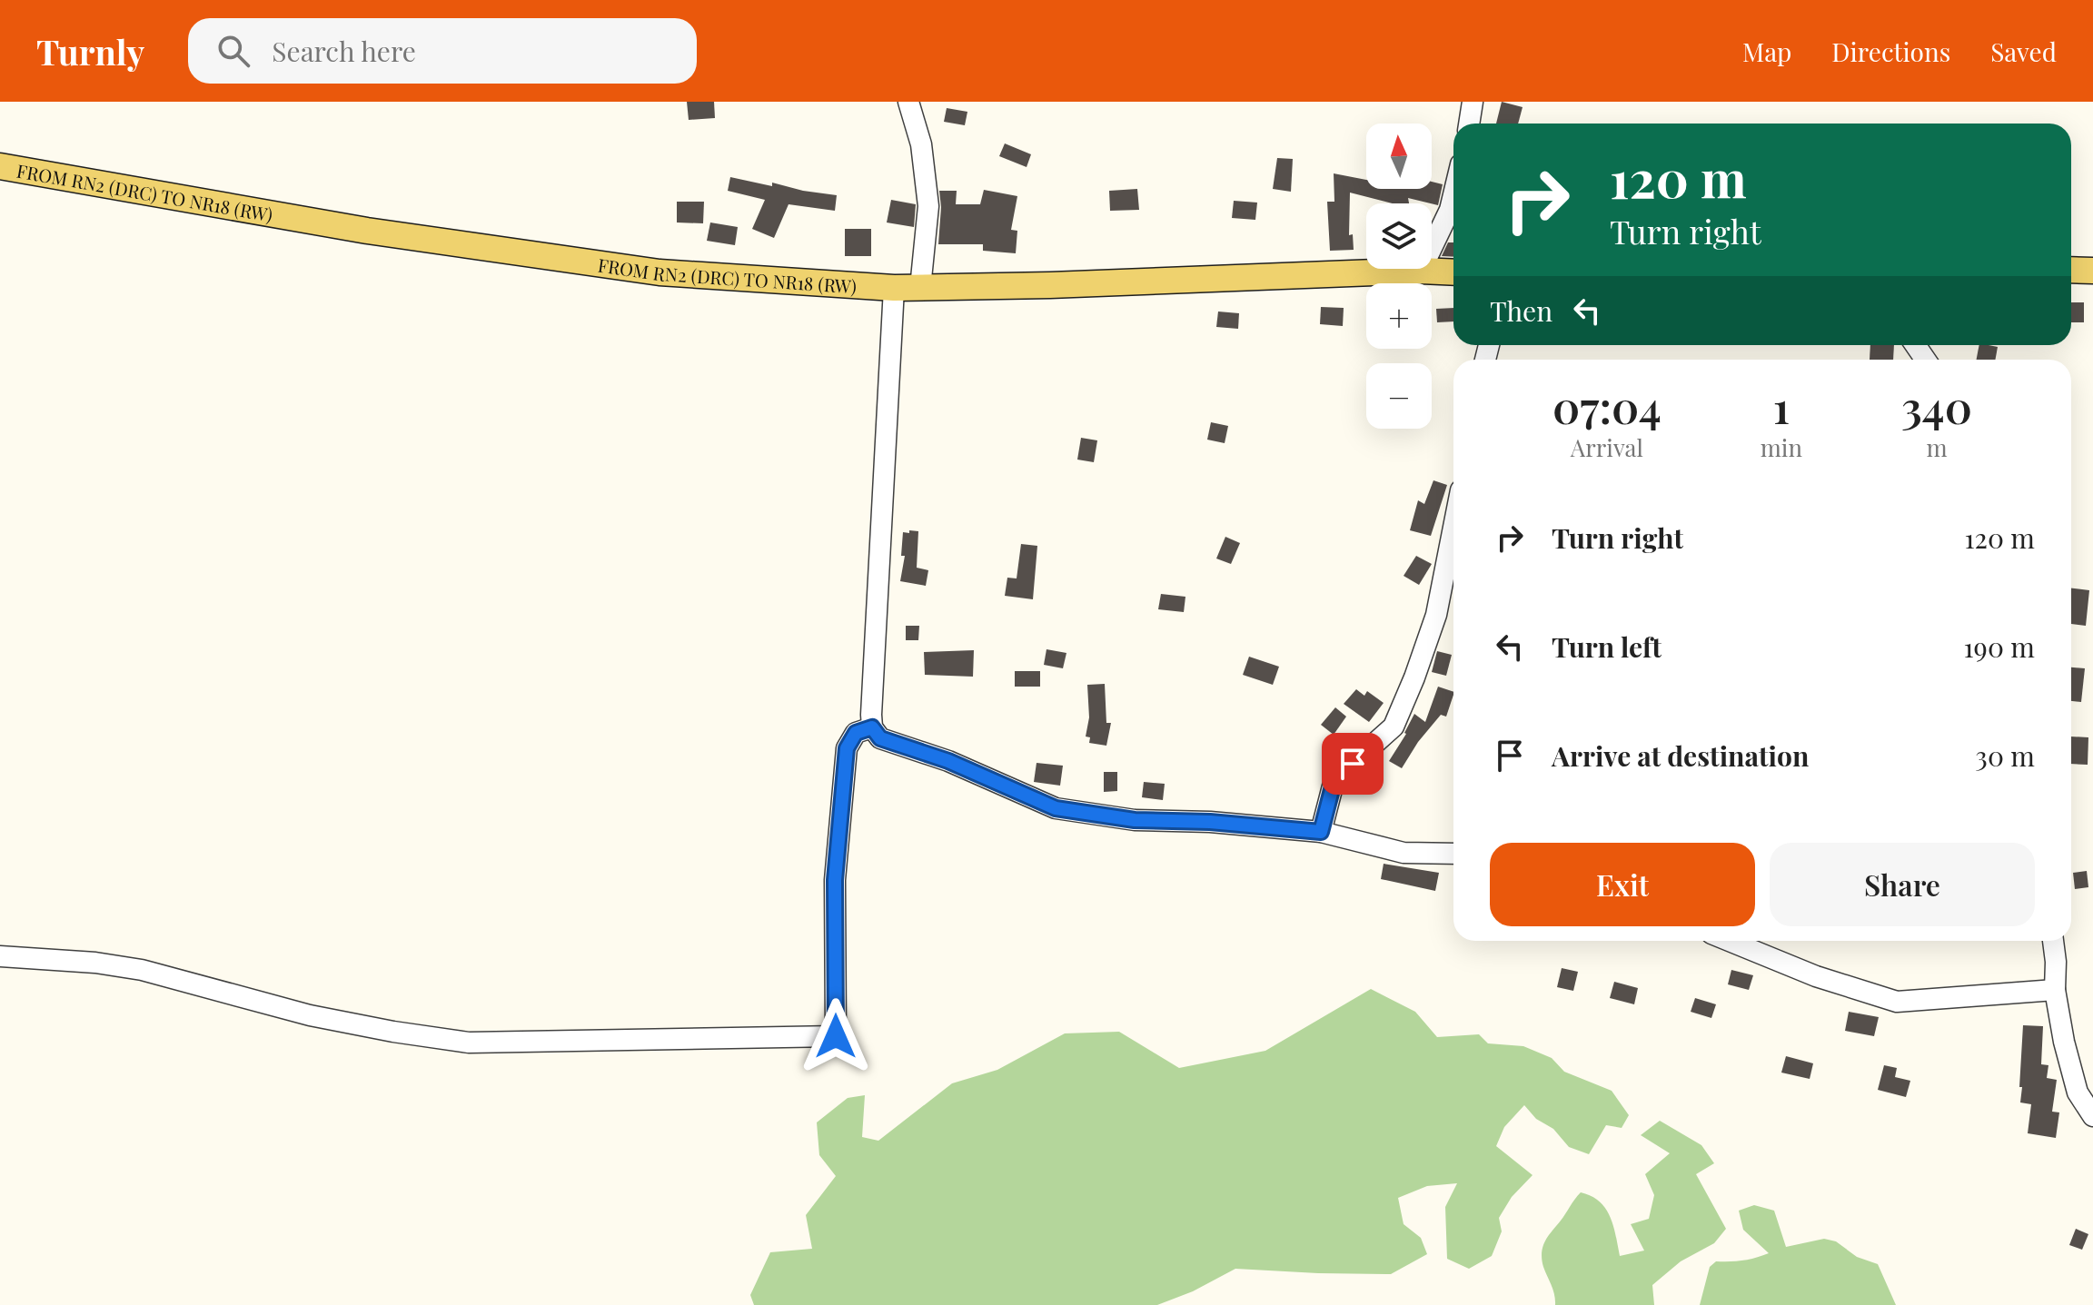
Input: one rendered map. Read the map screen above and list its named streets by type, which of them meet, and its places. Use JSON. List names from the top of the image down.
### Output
{
  "streets": {
    "main road": ["FROM RN2 (DRC) TO NR18 (RW)"]
  },
  "north": "top",
  "page": {
    "header": "Turnly",
    "search": "Search here",
    "nav": ["Map", "Directions", "Saved"],
    "map_buttons": ["+", "−"],
    "turn": ["120 m", "Turn right"],
    "then": "Then",
    "eta": [
      "07:04",
      "Arrival",
      "1",
      "min",
      "340",
      "m"
    ],
    "list": [
      {
        "name": "Turn right",
        "value": "120 m"
      },
      {
        "name": "Turn left",
        "value": "190 m"
      },
      {
        "name": "Arrive at destination",
        "value": "30 m"
      }
    ],
    "buttons": ["Exit", "Share"]
  }
}
